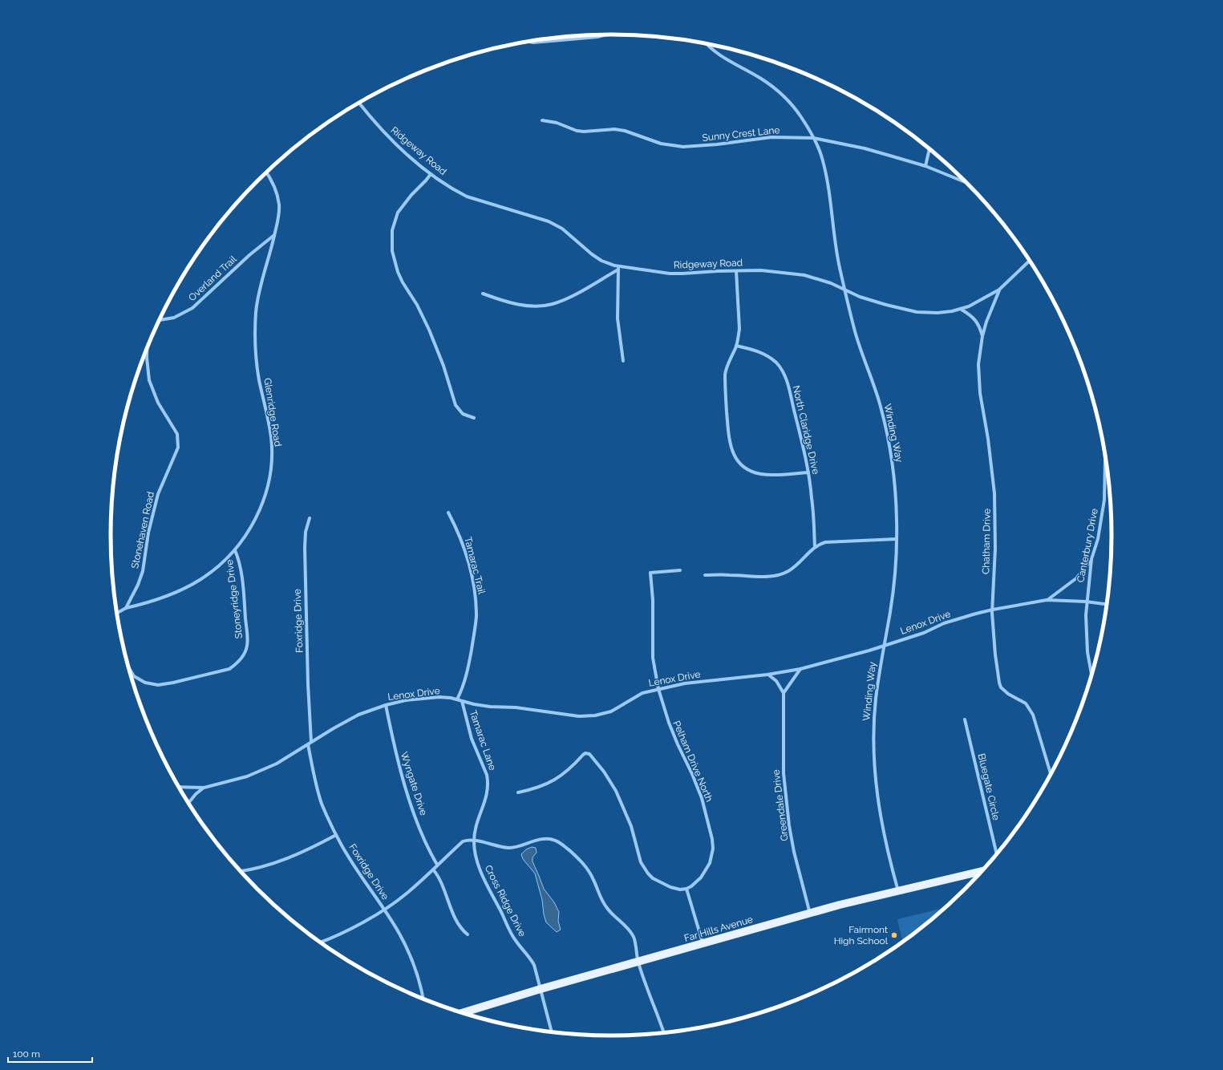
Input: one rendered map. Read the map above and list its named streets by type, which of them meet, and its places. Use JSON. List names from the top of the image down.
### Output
{
  "streets": {
    "main road": ["Far Hills Avenue"],
    "street": [
      "Sunny Crest Lane",
      "Ridgeway Road",
      "Overland Trail",
      "Glenridge Road",
      "North Claridge Drive",
      "Winding Way",
      "Stonehaven Road",
      "Chatham Drive",
      "Canterbury Drive",
      "Tamarac Trail",
      "Stoneyridge Drive",
      "Foxridge Drive",
      "Lenox Drive",
      "Tamarac Lane",
      "Pelham Drive North",
      "Wyngate Drive",
      "Bluegate Circle",
      "Greendale Drive",
      "Cross Ridge Drive"
    ]
  },
  "crossings": [
    ["Sunny Crest Lane", "Winding Way"],
    ["Ridgeway Road", "Winding Way"],
    ["Ridgeway Road", "Chatham Drive"],
    ["Overland Trail", "Glenridge Road"],
    ["Glenridge Road", "Stonehaven Road"],
    ["Glenridge Road", "Stoneyridge Drive"],
    ["Winding Way", "Lenox Drive"],
    ["Winding Way", "Far Hills Avenue"],
    ["Chatham Drive", "Lenox Drive"],
    ["Canterbury Drive", "Lenox Drive"],
    ["Tamarac Trail", "Lenox Drive"],
    ["Foxridge Drive", "Lenox Drive"],
    ["Lenox Drive", "Tamarac Lane"],
    ["Lenox Drive", "Pelham Drive North"],
    ["Lenox Drive", "Wyngate Drive"],
    ["Tamarac Lane", "Cross Ridge Drive"],
    ["Greendale Drive", "Far Hills Avenue"],
    ["Cross Ridge Drive", "Far Hills Avenue"]
  ],
  "places": ["Fairmont High School"],
  "scale_bar": "100 m"
}
